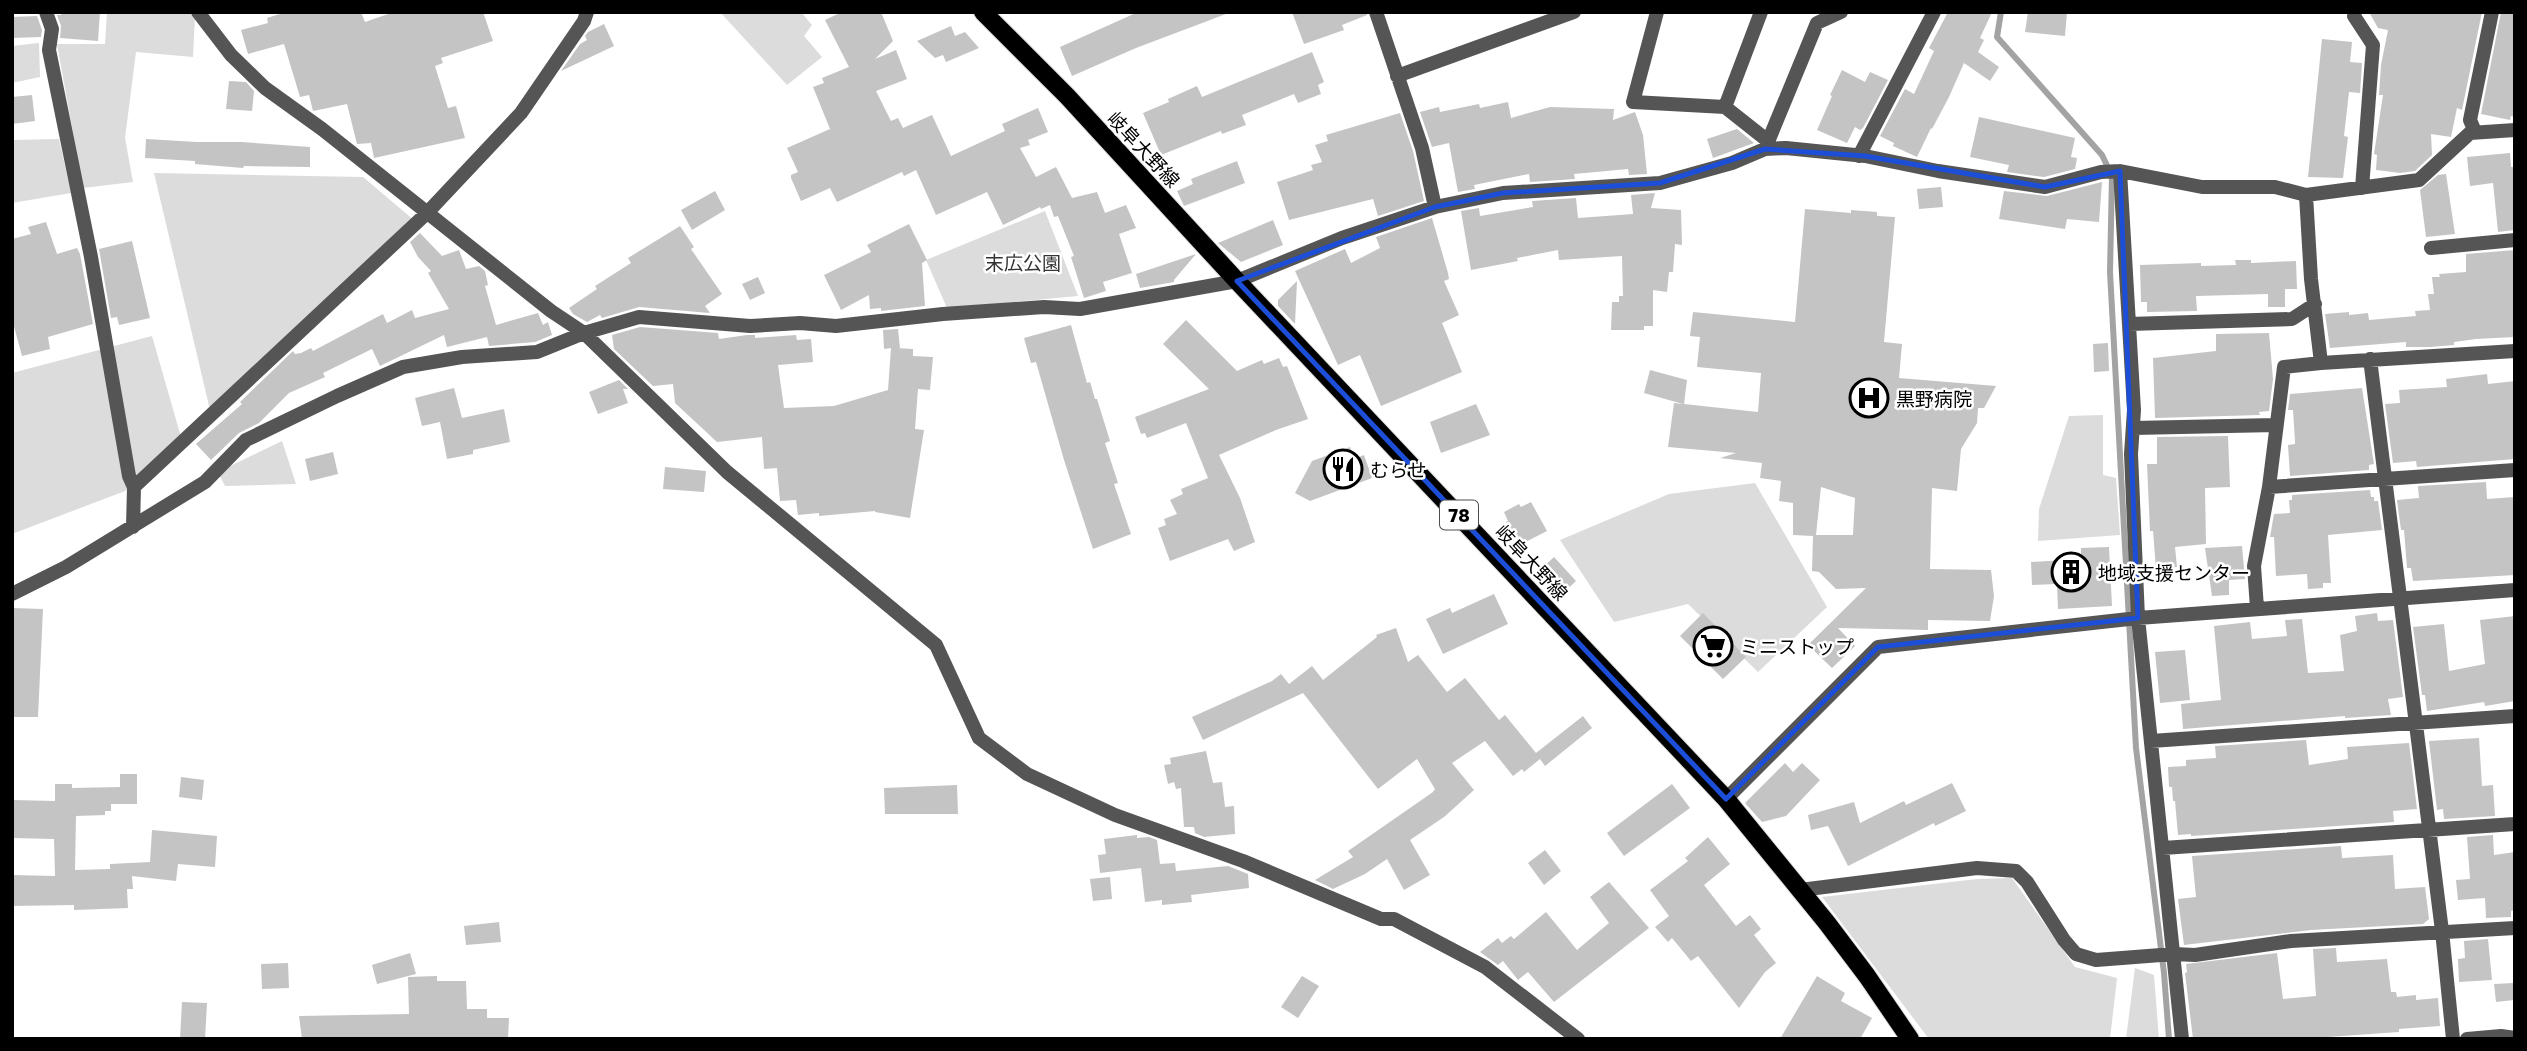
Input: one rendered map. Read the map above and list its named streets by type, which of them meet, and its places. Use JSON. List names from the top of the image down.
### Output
{
  "streets": {
    "main road": ["岐阜大野線", "78"]
  },
  "parks": ["末広公園"],
  "places": {
    "hospital": ["黒野病院"],
    "restaurant": ["むらせ"],
    "building": ["地域支援センター"],
    "supermarket": ["ミニストップ"]
  }
}
